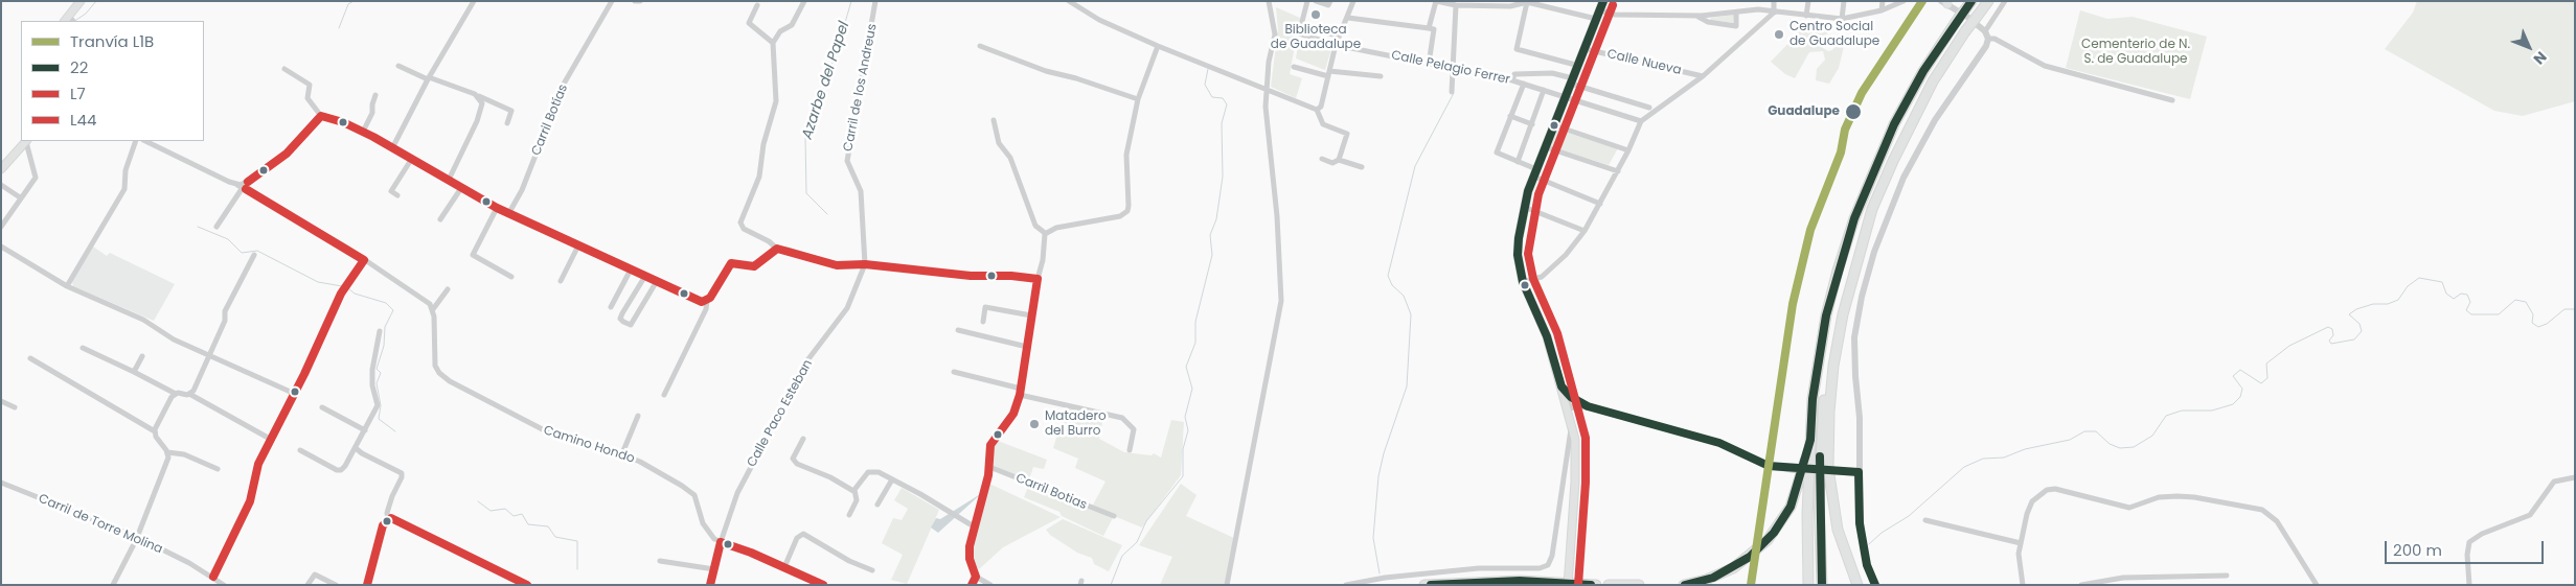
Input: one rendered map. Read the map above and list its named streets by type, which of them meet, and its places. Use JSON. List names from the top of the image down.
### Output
{
  "streets": {
    "street": [
      "Calle Nueva",
      "Calle Pelagio Ferrer",
      "Carril de los Andreus",
      "Carril Botías",
      "Calle Paco Esteban",
      "Camino Hondo",
      "Carril Botias",
      "Carril de Torre Molina"
    ]
  },
  "crossings": [
    ["Carril de los Andreus", "Calle Paco Esteban"],
    ["Calle Paco Esteban", "Camino Hondo"]
  ],
  "water": ["Azarbe del Papel"],
  "parks": ["Cementerio de N. S. de Guadalupe"],
  "places": [
    "Biblioteca de Guadalupe",
    "Centro Social de Guadalupe",
    "Guadalupe",
    "Matadero del Burro"
  ],
  "lines": [
    "tram line L1B",
    "transit line 22",
    "transit line L44",
    "transit line L7"
  ],
  "legend": [
    "Tranvía L1B",
    "22",
    "L7",
    "L44"
  ],
  "scale_bar": "200 m",
  "north": "bottom right"
}
